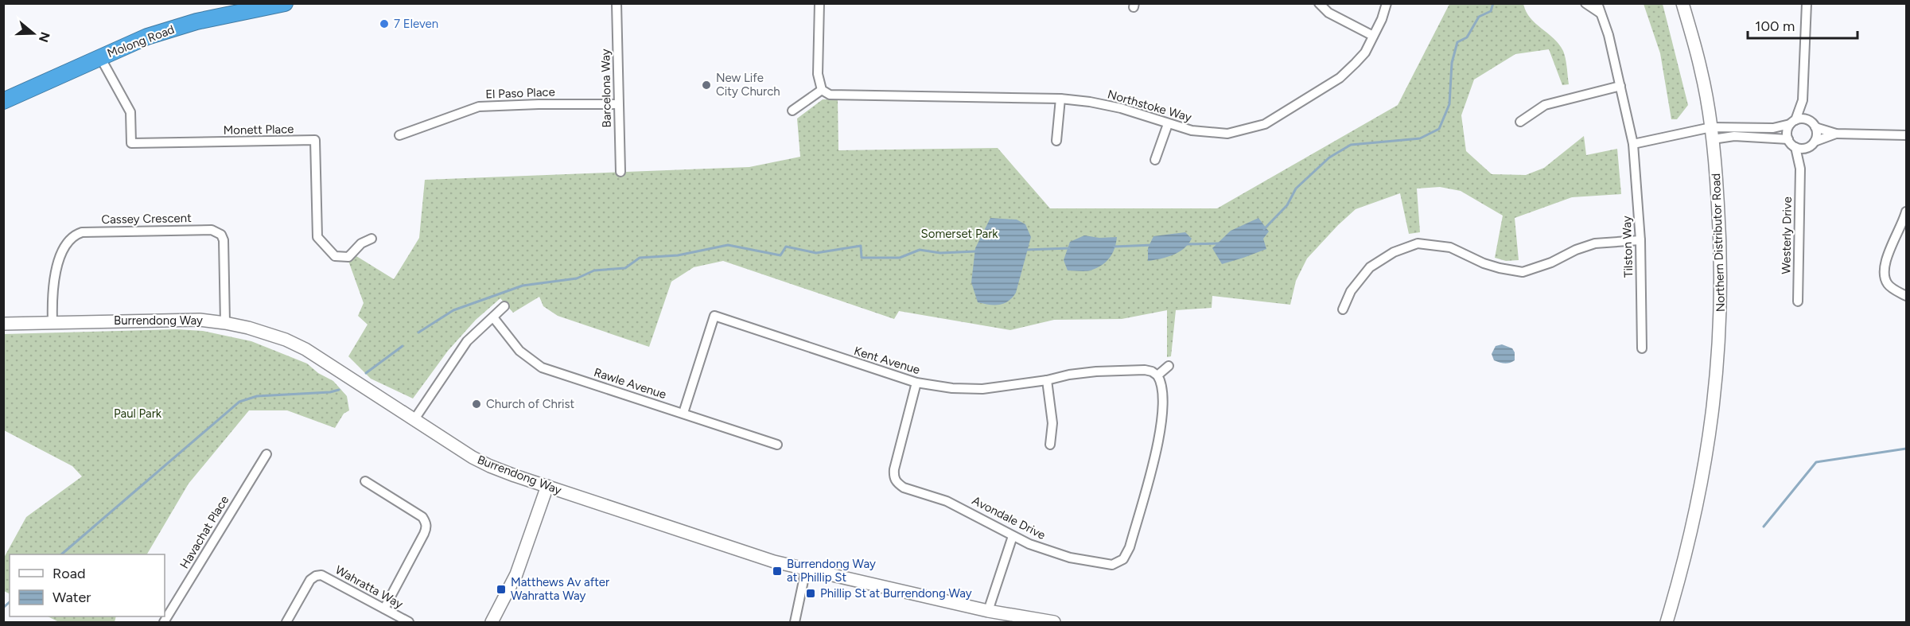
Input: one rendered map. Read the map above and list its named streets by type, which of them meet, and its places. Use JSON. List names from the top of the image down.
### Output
{
  "streets": {
    "highway": ["Molong Road"],
    "main road": ["Northern Distributor Road", "Burrendong Way"],
    "street": [
      "Barcelona Way",
      "El Paso Place",
      "Northstoke Way",
      "Monett Place",
      "Cassey Crescent",
      "Westerly Drive",
      "Tilston Way",
      "Kent Avenue",
      "Rawle Avenue",
      "Avondale Drive",
      "Havachat Place",
      "Wahratta Way"
    ]
  },
  "crossings": [
    ["Molong Road", "Monett Place"],
    ["Barcelona Way", "El Paso Place"],
    ["Cassey Crescent", "Burrendong Way"],
    ["Kent Avenue", "Rawle Avenue"],
    ["Kent Avenue", "Avondale Drive"]
  ],
  "parks": ["Somerset Park", "Paul Park"],
  "places": {
    "other": ["7 Eleven", "New Life City Church", "Church of Christ"],
    "transit": ["Burrendong Way at Phillip St", "Matthews Av after Wahratta Way", "Phillip St at Burrendong Way"]
  },
  "legend": ["Road", "Water"],
  "scale_bar": "100 m",
  "north": "right"
}
